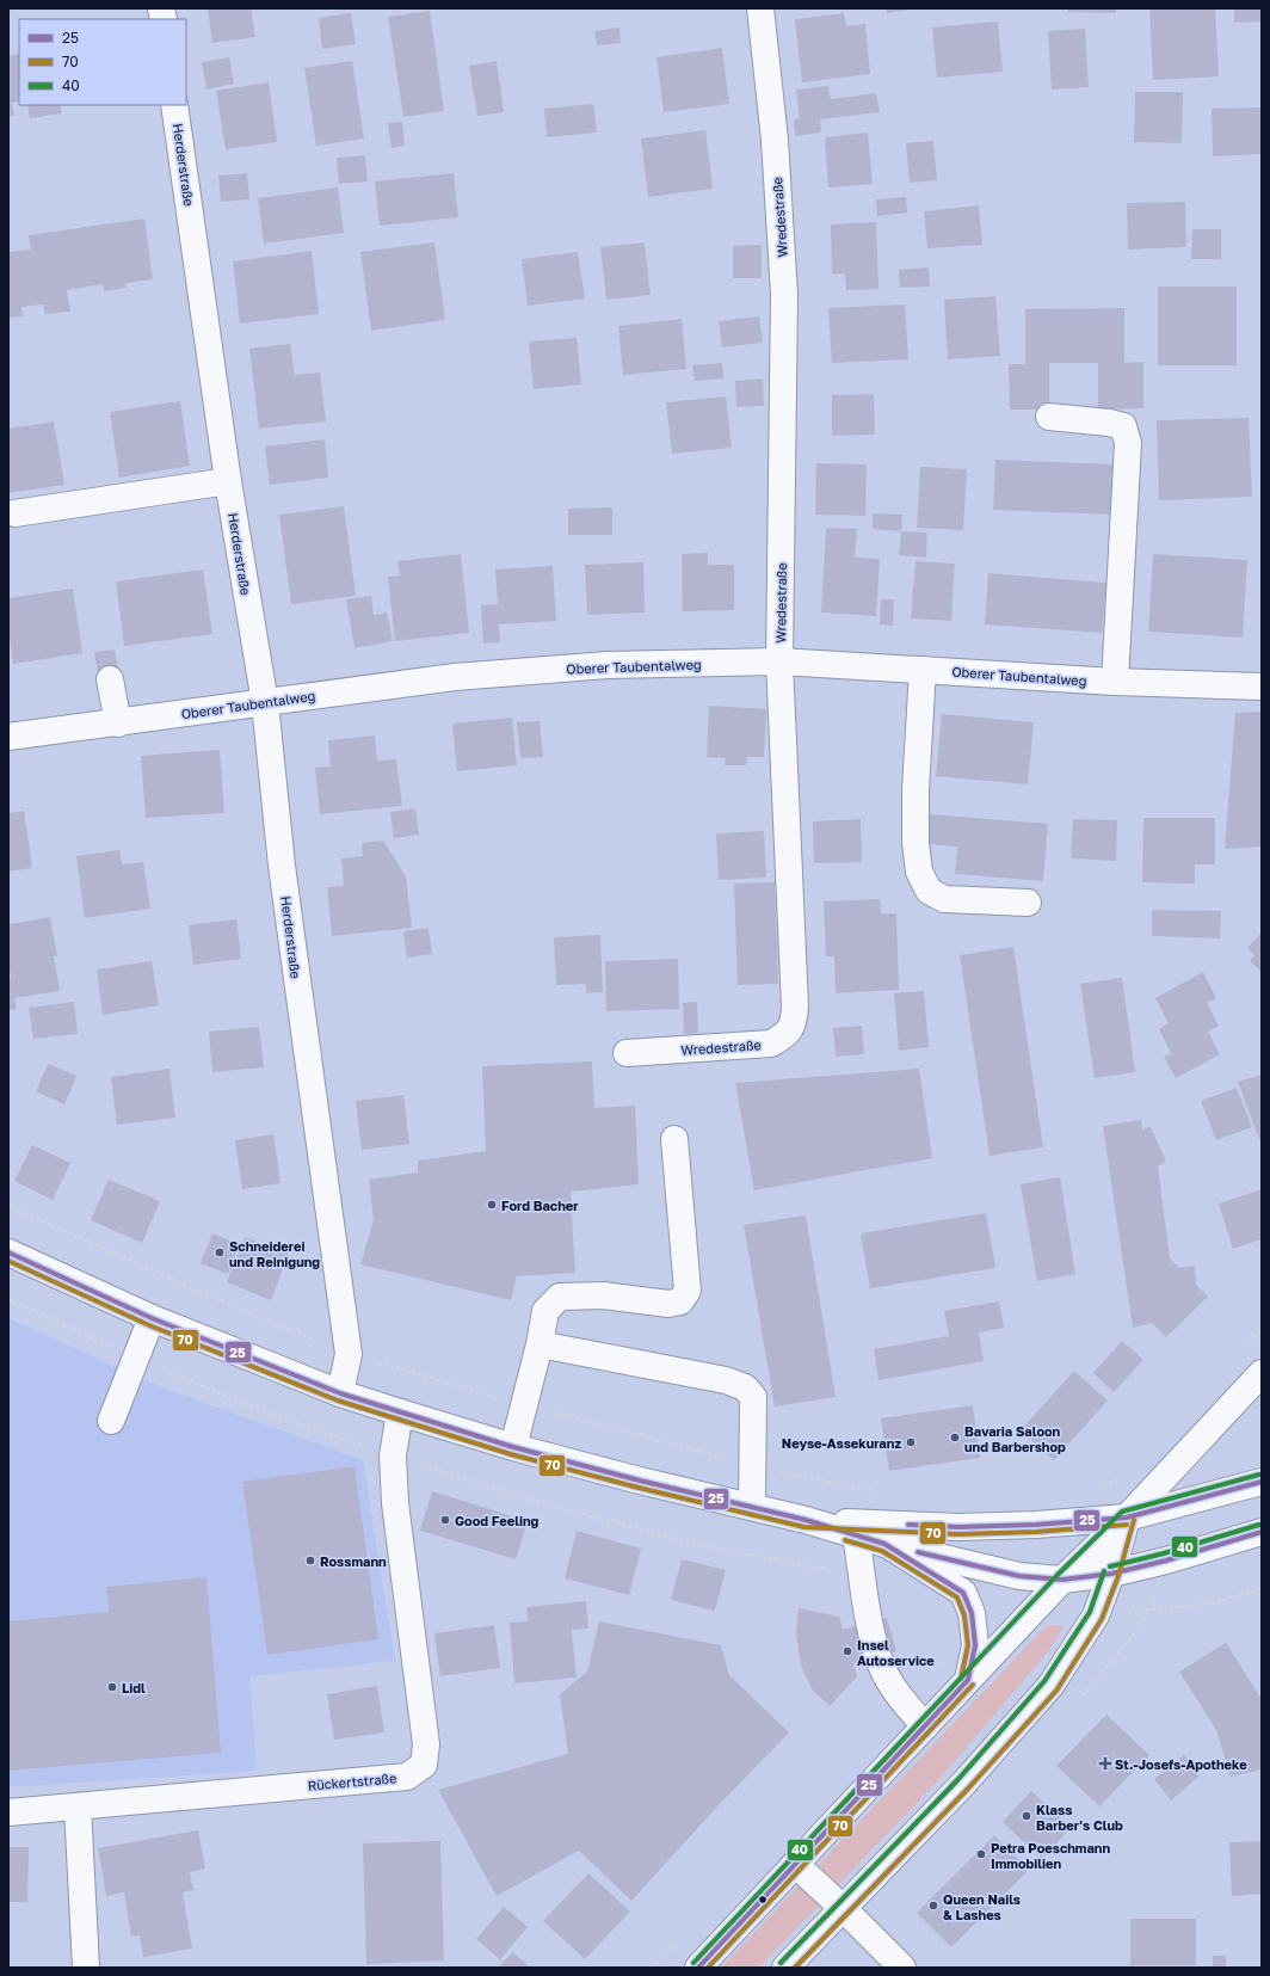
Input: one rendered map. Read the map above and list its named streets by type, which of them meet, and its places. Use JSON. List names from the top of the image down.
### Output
{
  "streets": {
    "street": [
      "Herderstraße",
      "Wredestraße",
      "Oberer Taubentalweg",
      "Rückertstraße"
    ]
  },
  "crossings": [
    ["Herderstraße", "Oberer Taubentalweg"],
    ["Wredestraße", "Oberer Taubentalweg"]
  ],
  "places": {
    "other": [
      "Ford Bacher",
      "Schneiderei und Reinigung",
      "Bavaria Saloon und Barbershop",
      "Neyse-Assekuranz",
      "Good Feeling",
      "Rossmann",
      "Insel Autoservice",
      "Lidl",
      "Klass Barber's Club",
      "Petra Poeschmann Immobilien",
      "Queen Nails & Lashes"
    ],
    "health": ["St.-Josefs-Apotheke"]
  },
  "lines": ["transit line 25", "transit line 70", "transit line 40"],
  "legend": ["25", "70", "40"]
}
